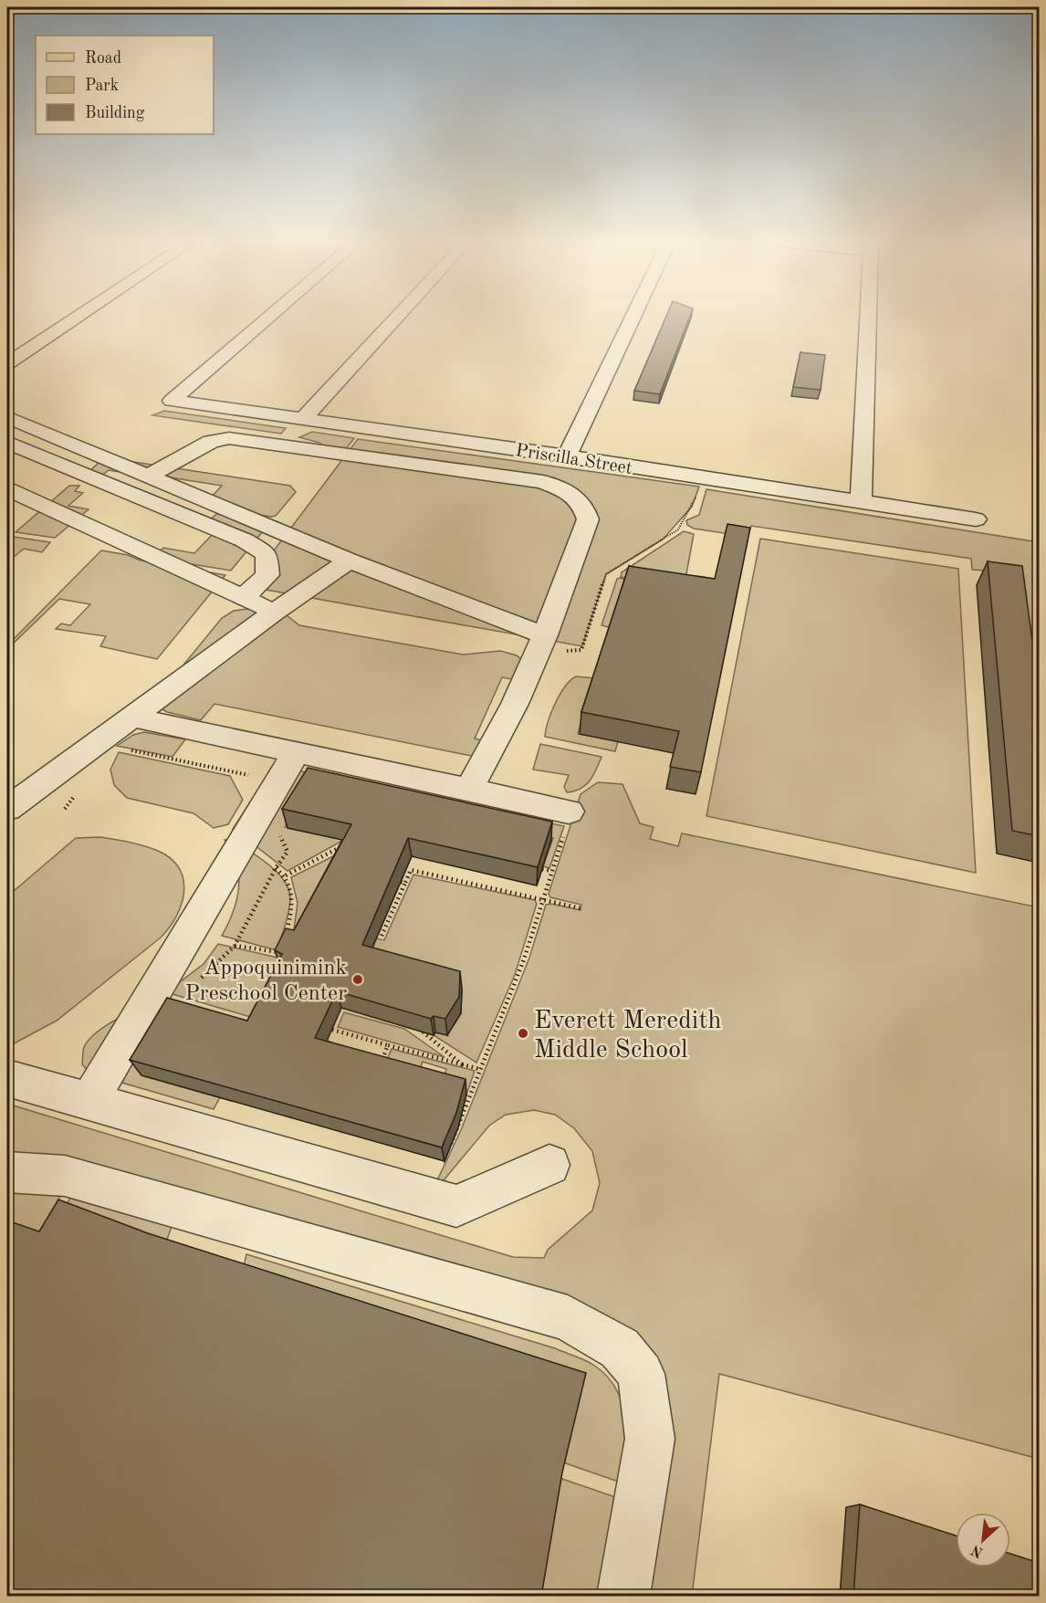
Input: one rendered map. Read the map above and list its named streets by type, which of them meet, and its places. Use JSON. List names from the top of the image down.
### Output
{
  "streets": {
    "street": ["Priscilla Street"]
  },
  "places": ["Appoquinimink Preschool Center", "Everett Meredith Middle School"],
  "legend": ["Road", "Park", "Building"],
  "north": "bottom left"
}
